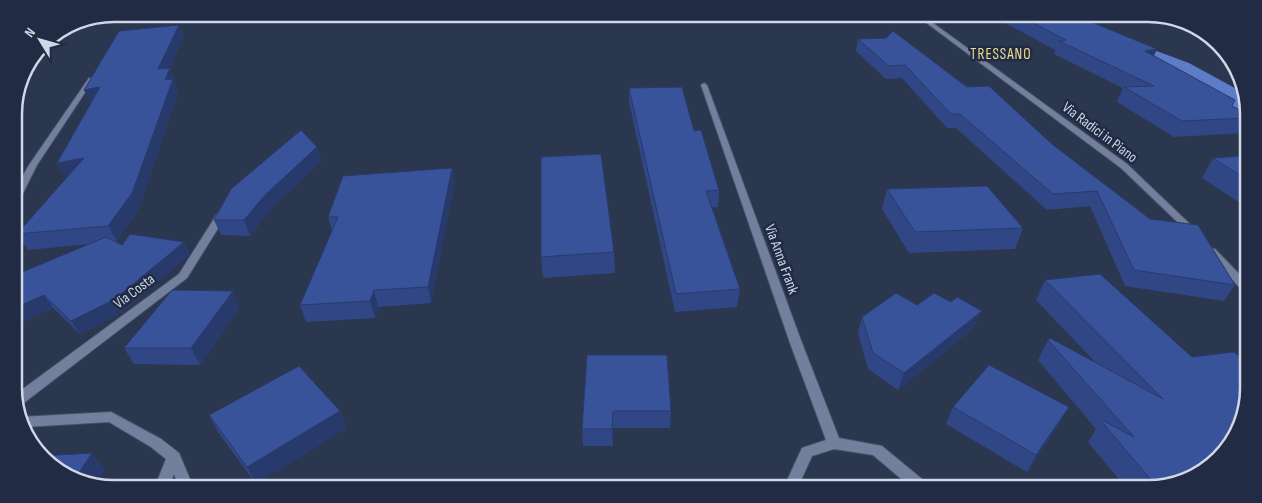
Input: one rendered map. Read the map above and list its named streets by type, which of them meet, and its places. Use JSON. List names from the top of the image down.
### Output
{
  "streets": {
    "street": ["Via Radici in Piano", "Via Anna Frank", "Via Costa"]
  },
  "districts": ["TRESSANO"],
  "north": "top left"
}
